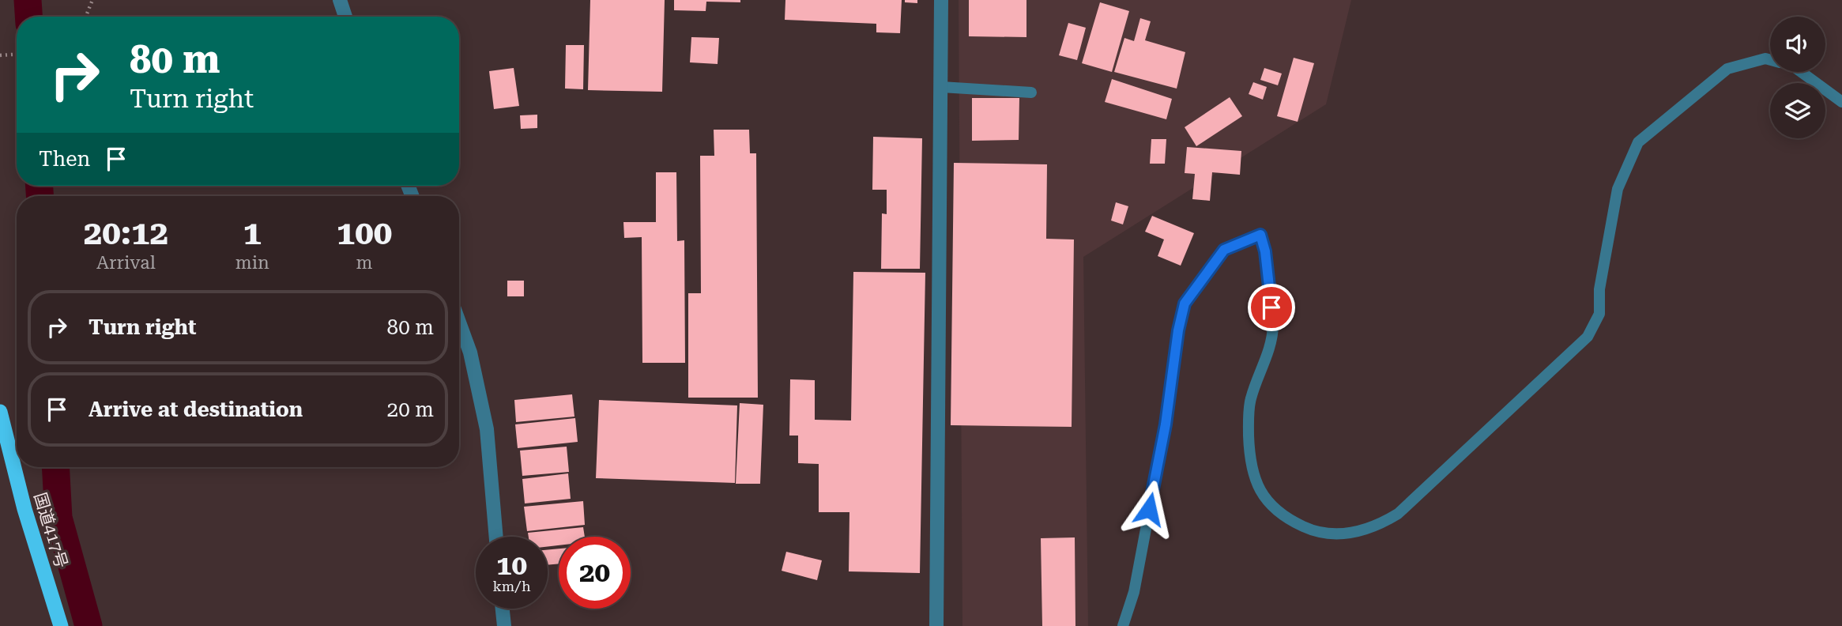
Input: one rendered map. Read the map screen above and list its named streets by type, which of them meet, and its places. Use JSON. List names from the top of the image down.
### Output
{
  "streets": {
    "highway": ["国道417号"]
  },
  "page": {
    "turn": ["80 m", "Turn right"],
    "then": "Then",
    "eta": [
      "20:12",
      "Arrival",
      "1",
      "min",
      "100",
      "m"
    ],
    "list": [
      {
        "name": "Turn right",
        "value": "80 m"
      },
      {
        "name": "Arrive at destination",
        "value": "20 m"
      }
    ],
    "speed": "10 km/h",
    "limit": "20"
  }
}
